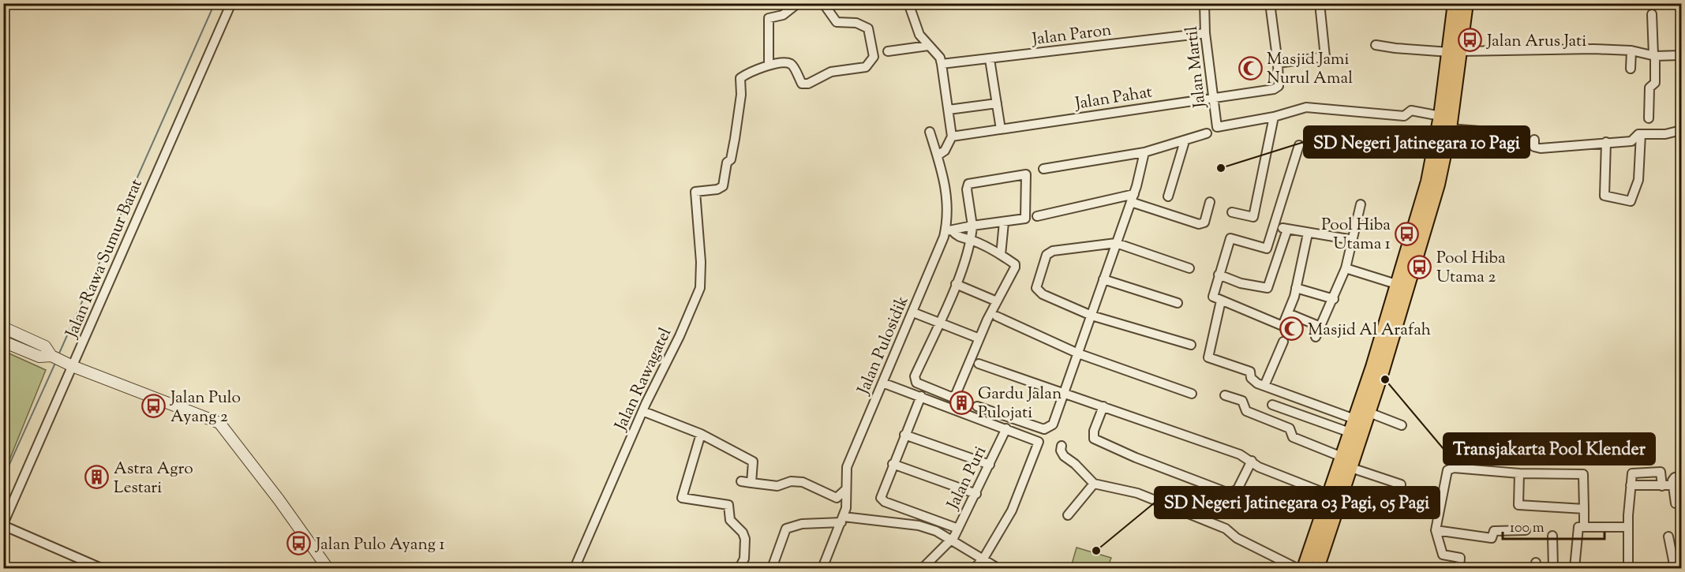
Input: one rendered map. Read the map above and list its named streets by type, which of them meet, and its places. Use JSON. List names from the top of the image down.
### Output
{
  "streets": {
    "street": [
      "Jalan Paron",
      "Jalan Martil",
      "Jalan Pahat",
      "Jalan Rawa Sumur Barat",
      "Jalan Pulosidik",
      "Jalan Rawagatel",
      "Jalan Puri"
    ]
  },
  "crossings": [
    ["Jalan Paron", "Jalan Martil"],
    ["Jalan Martil", "Jalan Pahat"]
  ],
  "places": {
    "bus stop": [
      "Jalan Arus Jati",
      "Pool Hiba Utama 1",
      "Pool Hiba Utama 2",
      "Jalan Pulo Ayang 2",
      "Jalan Pulo Ayang 1"
    ],
    "mosque": ["Masjid Jami Nurul Amal", "Masjid Al Arafah"],
    "other": ["SD Negeri Jatinegara 10 Pagi", "Transjakarta Pool Klender", "SD Negeri Jatinegara 03 Pagi, 05 Pagi"],
    "building": ["Gardu Jalan Pulojati", "Astra Agro Lestari"]
  },
  "scale_bar": "100 m"
}
